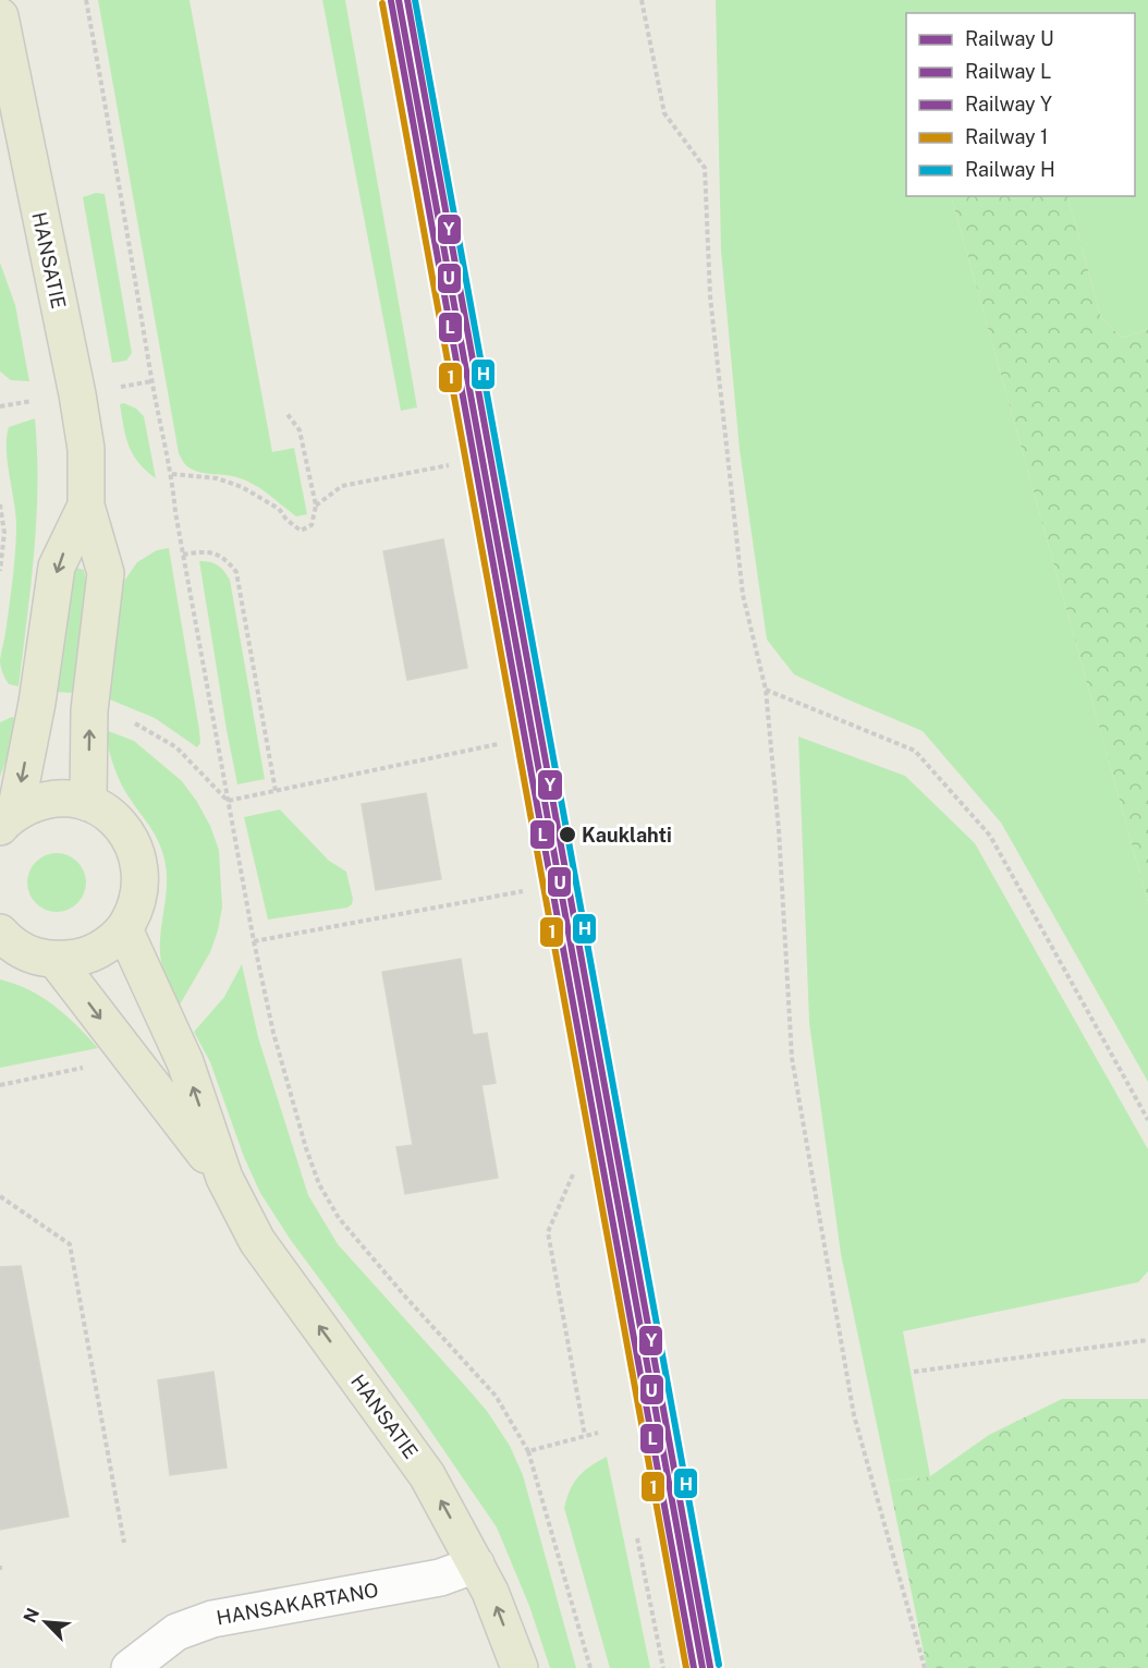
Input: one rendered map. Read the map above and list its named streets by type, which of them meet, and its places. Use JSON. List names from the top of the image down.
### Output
{
  "streets": {
    "main road": ["HANSATIE"],
    "street": ["HANSAKARTANO"]
  },
  "crossings": [
    ["HANSATIE", "HANSAKARTANO"]
  ],
  "places": ["Kauklahti"],
  "lines": [
    "rail line U",
    "rail line Y",
    "rail line H",
    "rail line L",
    "rail line 1"
  ],
  "legend": [
    "Railway U",
    "Railway L",
    "Railway Y",
    "Railway 1",
    "Railway H"
  ],
  "north": "top left"
}
